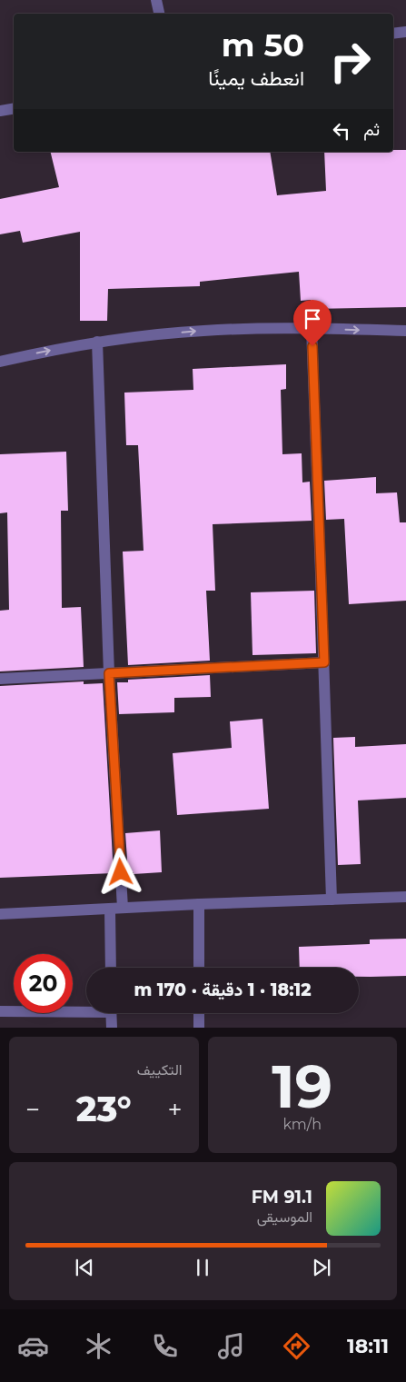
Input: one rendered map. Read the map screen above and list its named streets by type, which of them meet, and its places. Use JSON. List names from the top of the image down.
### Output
{
  "page": {
    "turn": ["50 m", "انعطف يمينًا"],
    "then": "ثم",
    "limit": "20",
    "trip": "18:12 · 1 دقيقة · 170 m",
    "tile": [
      ["19", "km/h"],
      "التكييف"
    ],
    "heat": ["−", "23°", "+"],
    "song": ["91.1 FM", "الموسيقى"],
    "tabs": "18:11"
  }
}
